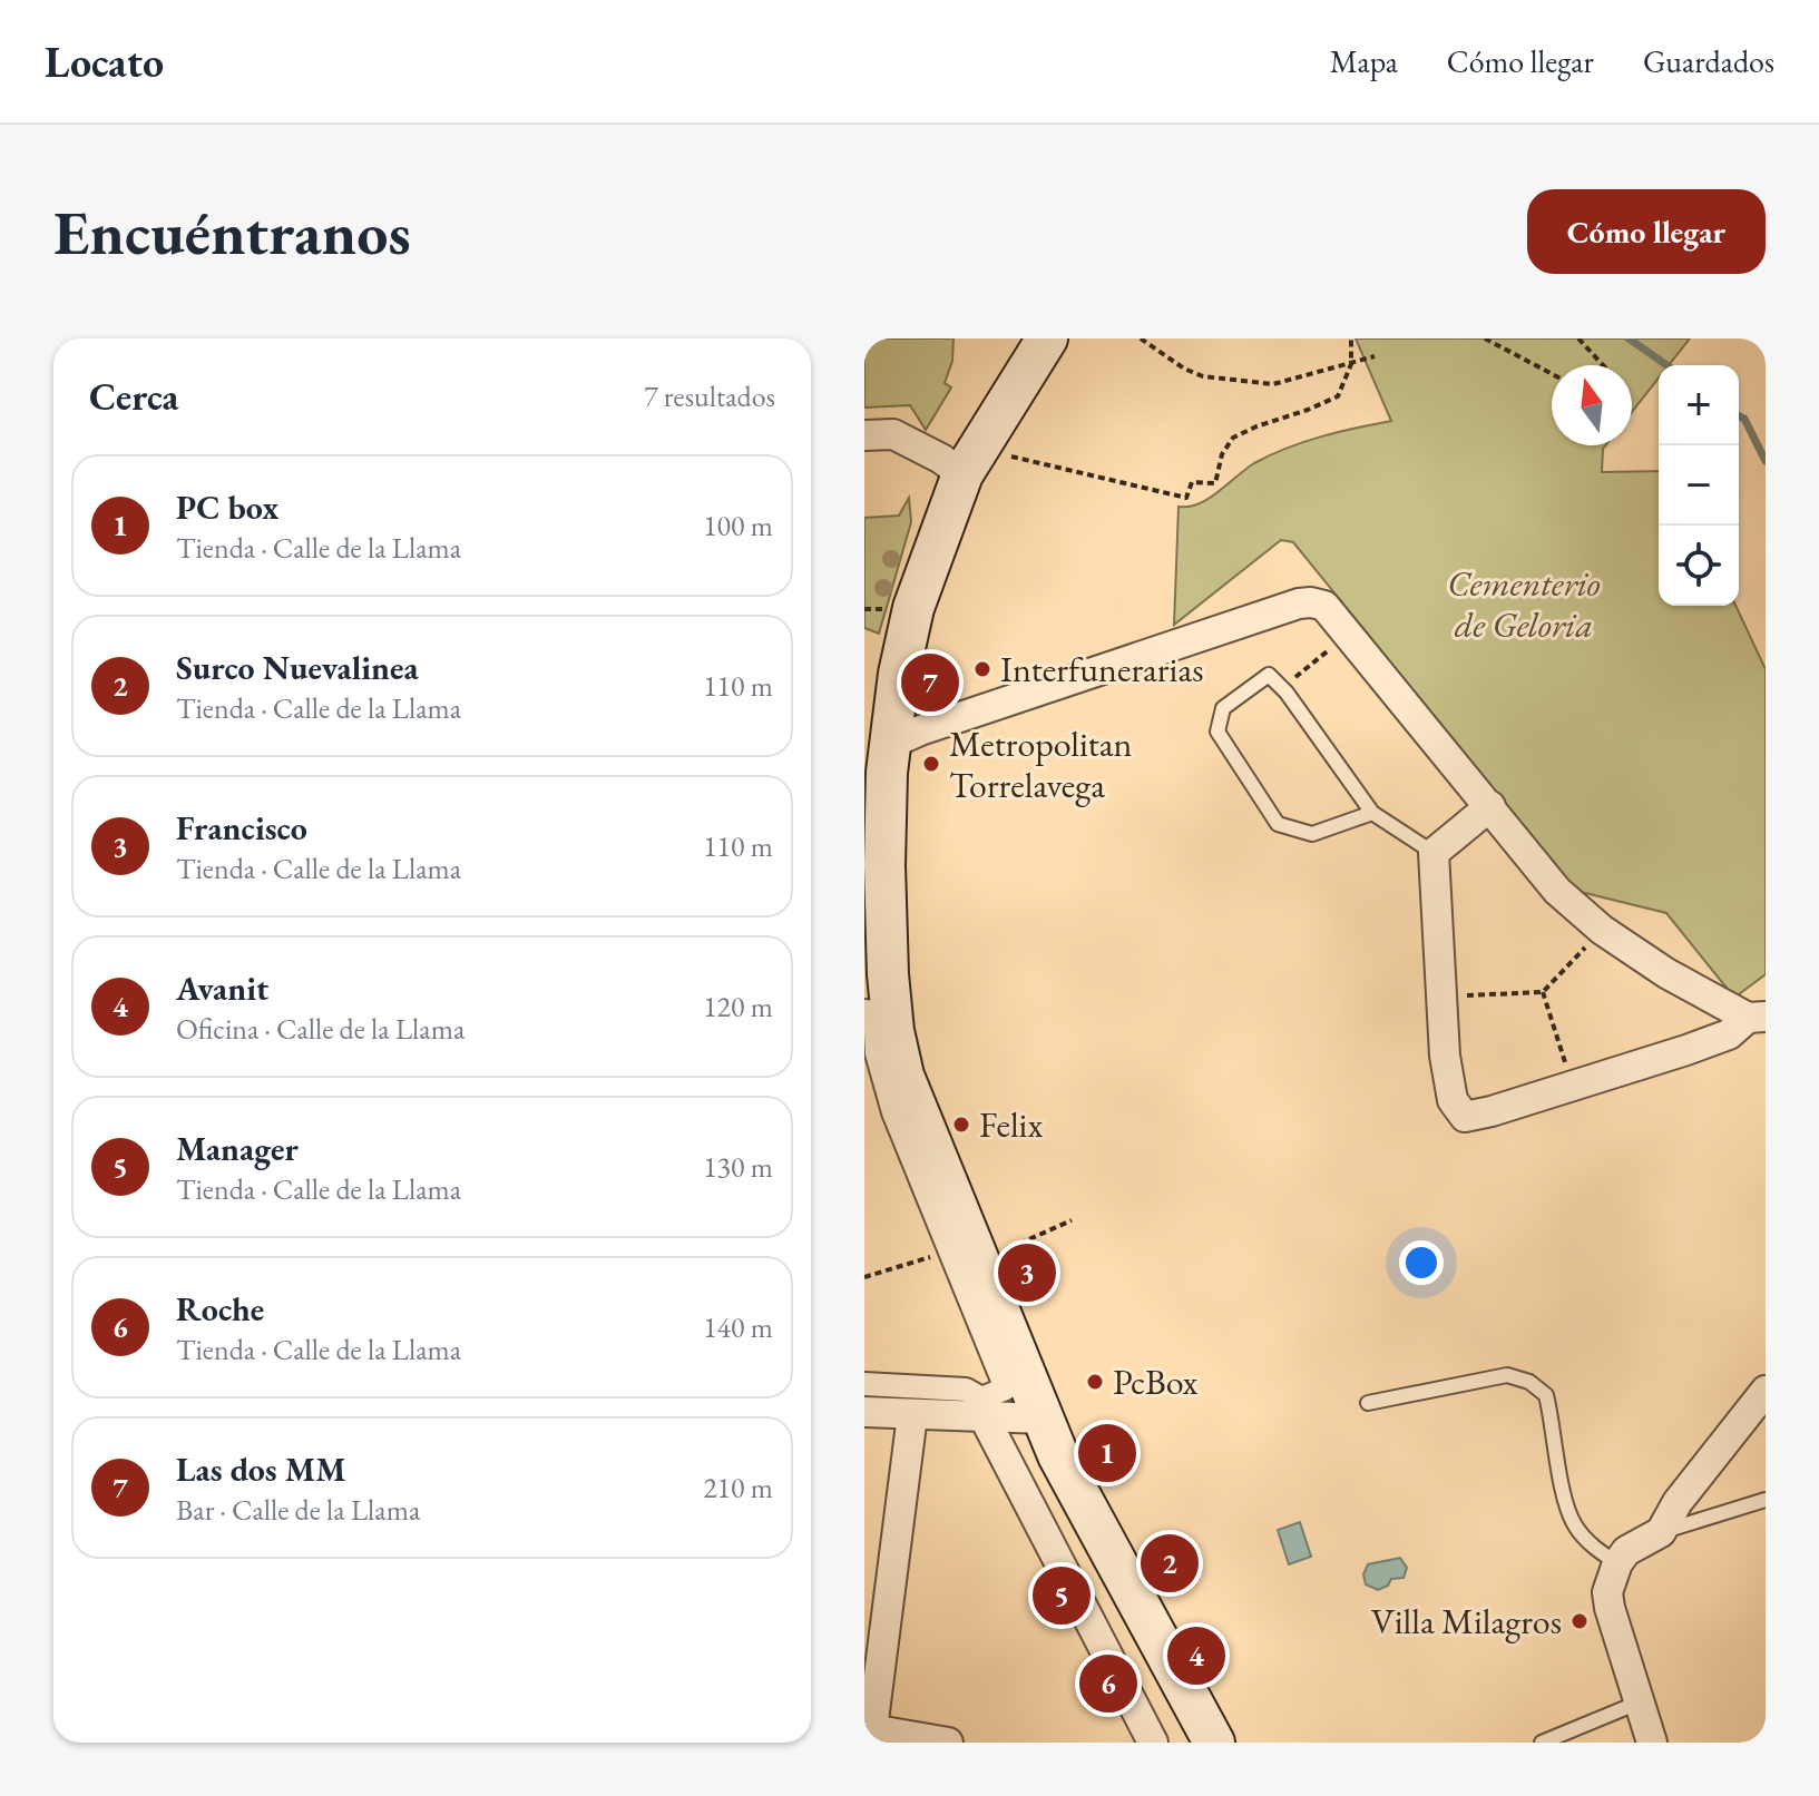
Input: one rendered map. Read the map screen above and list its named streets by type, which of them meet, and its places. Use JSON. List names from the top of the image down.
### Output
{
  "parks": ["Cementerio de Geloria"],
  "places": [
    "Interfunerarias",
    "Metropolitan Torrelavega",
    "Felix",
    "PcBox",
    "Villa Milagros"
  ],
  "north": "top",
  "page": {
    "header": "Locato",
    "nav": ["Mapa", "Cómo llegar", "Guardados"],
    "buttons": "Cómo llegar",
    "title": "Encuéntranos",
    "heading": ["Cerca", "7 resultados"],
    "map_buttons": ["+", "−"],
    "list": [
      {
        "mark": "1",
        "name": "PC box",
        "note": "Tienda · Calle de la Llama",
        "value": "100 m"
      },
      {
        "mark": "2",
        "name": "Surco Nuevalinea",
        "note": "Tienda · Calle de la Llama",
        "value": "110 m"
      },
      {
        "mark": "3",
        "name": "Francisco",
        "note": "Tienda · Calle de la Llama",
        "value": "110 m"
      },
      {
        "mark": "4",
        "name": "Avanit",
        "note": "Oficina · Calle de la Llama",
        "value": "120 m"
      },
      {
        "mark": "5",
        "name": "Manager",
        "note": "Tienda · Calle de la Llama",
        "value": "130 m"
      },
      {
        "mark": "6",
        "name": "Roche",
        "note": "Tienda · Calle de la Llama",
        "value": "140 m"
      },
      {
        "mark": "7",
        "name": "Las dos MM",
        "note": "Bar · Calle de la Llama",
        "value": "210 m"
      }
    ],
    "pins": [
      "7",
      "3",
      "1",
      "2",
      "5",
      "4",
      "6"
    ]
  }
}
